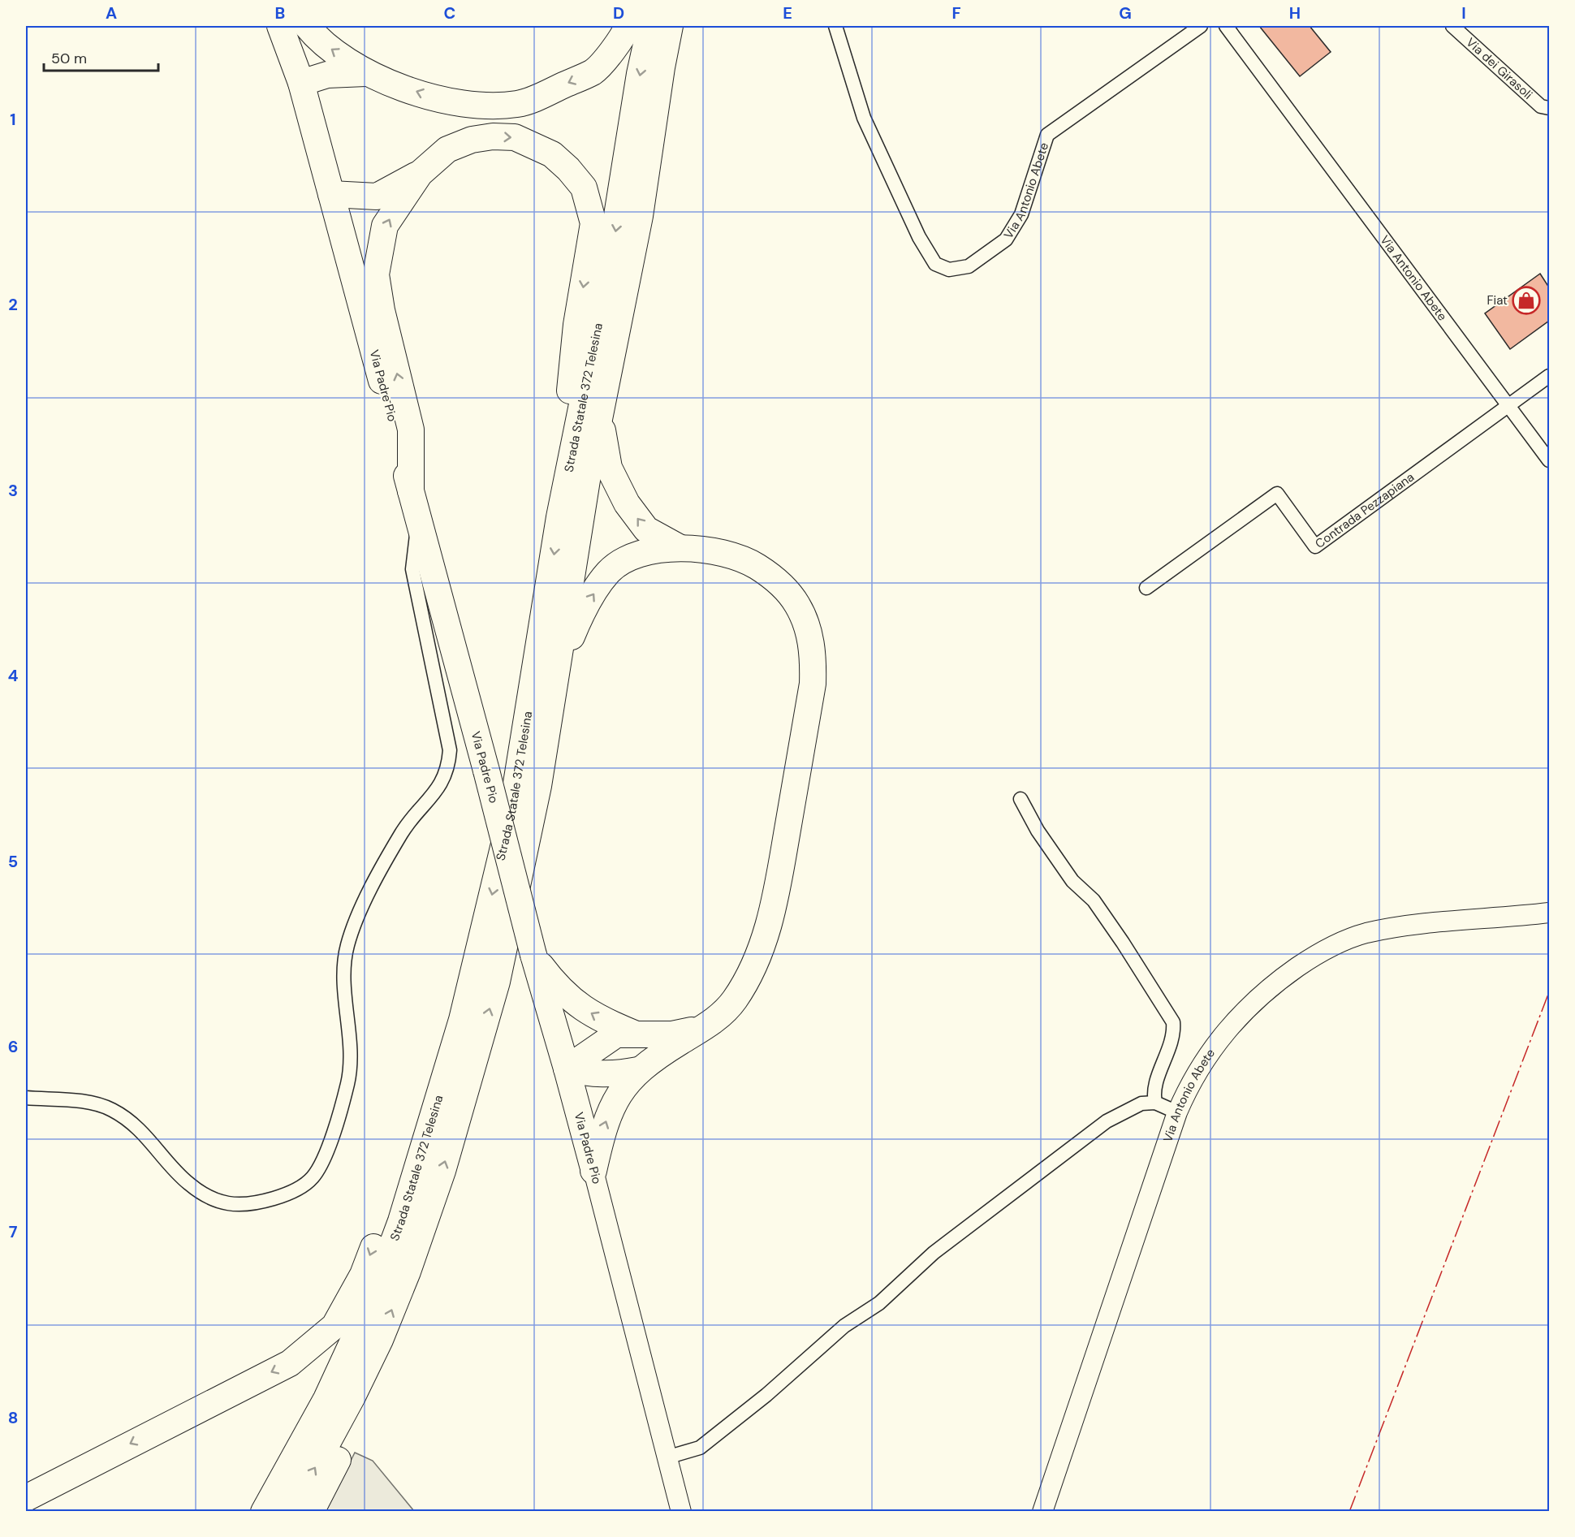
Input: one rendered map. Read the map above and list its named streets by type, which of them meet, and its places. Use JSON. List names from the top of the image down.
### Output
{
  "streets": {
    "highway": ["Via Padre Pio", "Strada Statale 372 Telesina"],
    "main road": ["Via Antonio Abete"],
    "street": ["Via dei Girasoli", "Contrada Pezzapiana"]
  },
  "crossings": [
    ["Via Antonio Abete", "Contrada Pezzapiana"]
  ],
  "places": {
    "shop": ["Fiat"]
  },
  "scale_bar": "50 m",
  "grid": {
    "columns": [
      "A",
      "B",
      "C",
      "D",
      "E",
      "F",
      "G",
      "H",
      "I"
    ],
    "rows": [
      "1",
      "2",
      "3",
      "4",
      "5",
      "6",
      "7",
      "8"
    ]
  }
}
